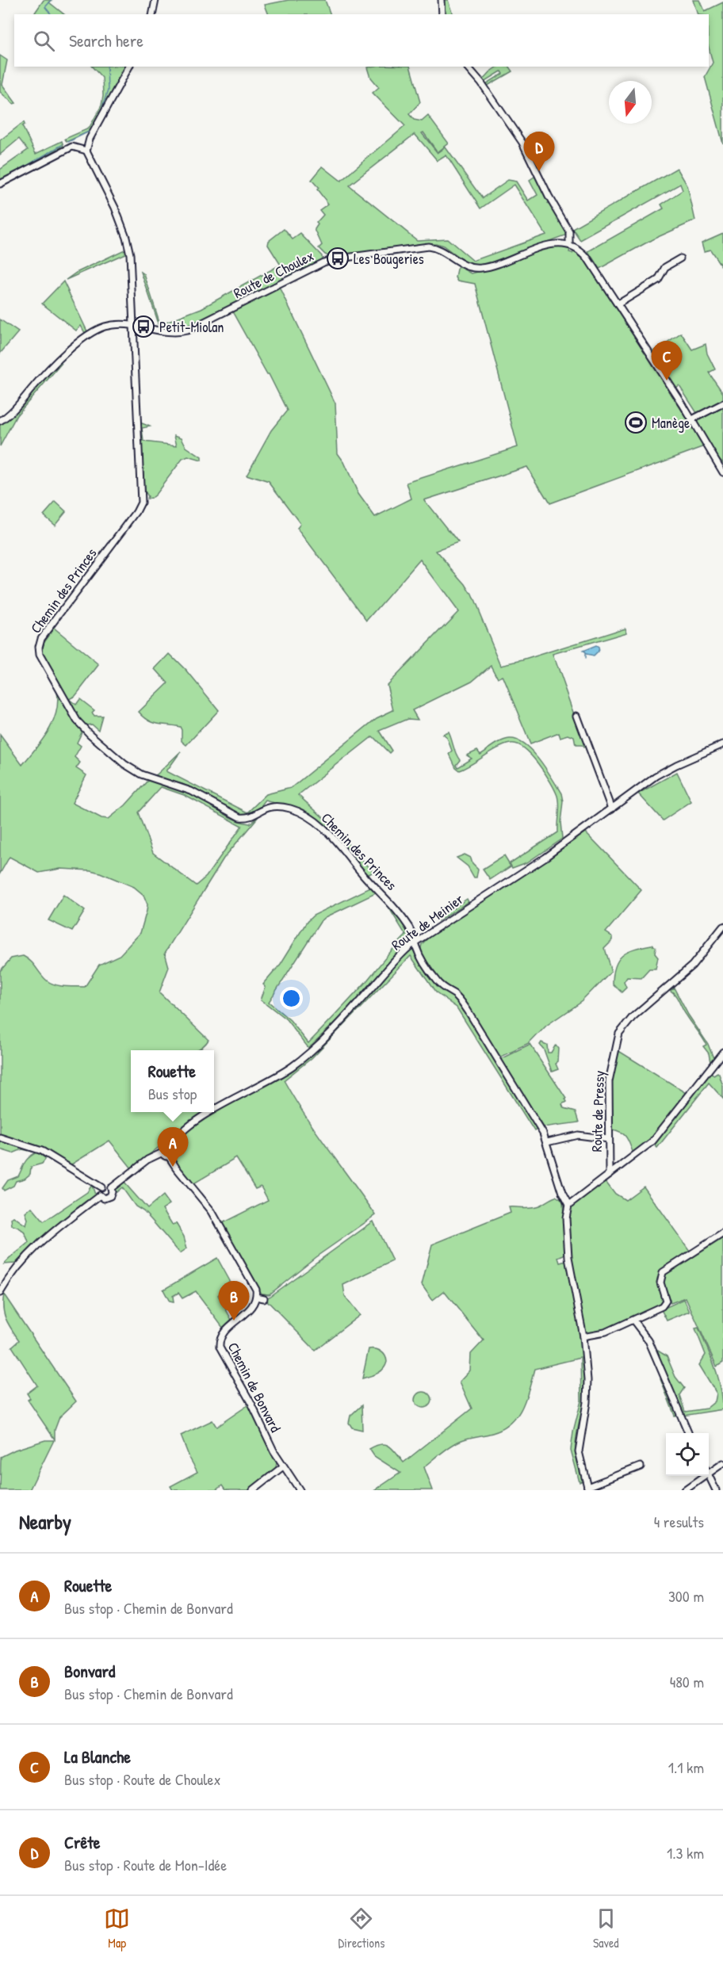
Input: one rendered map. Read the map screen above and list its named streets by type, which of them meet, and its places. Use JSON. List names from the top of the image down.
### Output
{
  "streets": {
    "street": [
      "Route de Choulex",
      "Chemin des Princes",
      "Route de Meinier",
      "Route de Pressy",
      "Chemin de Bonvard"
    ]
  },
  "crossings": [
    ["Route de Choulex", "Chemin des Princes"],
    ["Chemin des Princes", "Route de Meinier"]
  ],
  "places": {
    "bus stop": ["Les Bougeries", "Petit-Miolan"],
    "sports": ["Manège"]
  },
  "north": "bottom",
  "page": {
    "search": "Search here",
    "pins": [
      "D",
      "C",
      "A",
      "B"
    ],
    "popup": ["Rouette", "Bus stop"],
    "heading": ["Nearby", "4 results"],
    "list": [
      {
        "mark": "A",
        "name": "Rouette",
        "note": "Bus stop · Chemin de Bonvard",
        "value": "300 m"
      },
      {
        "mark": "B",
        "name": "Bonvard",
        "note": "Bus stop · Chemin de Bonvard",
        "value": "480 m"
      },
      {
        "mark": "C",
        "name": "La Blanche",
        "note": "Bus stop · Route de Choulex",
        "value": "1.1 km"
      },
      {
        "mark": "D",
        "name": "Crête",
        "note": "Bus stop · Route de Mon-Idée",
        "value": "1.3 km"
      }
    ],
    "nav": ["Map", "Directions", "Saved"]
  }
}
